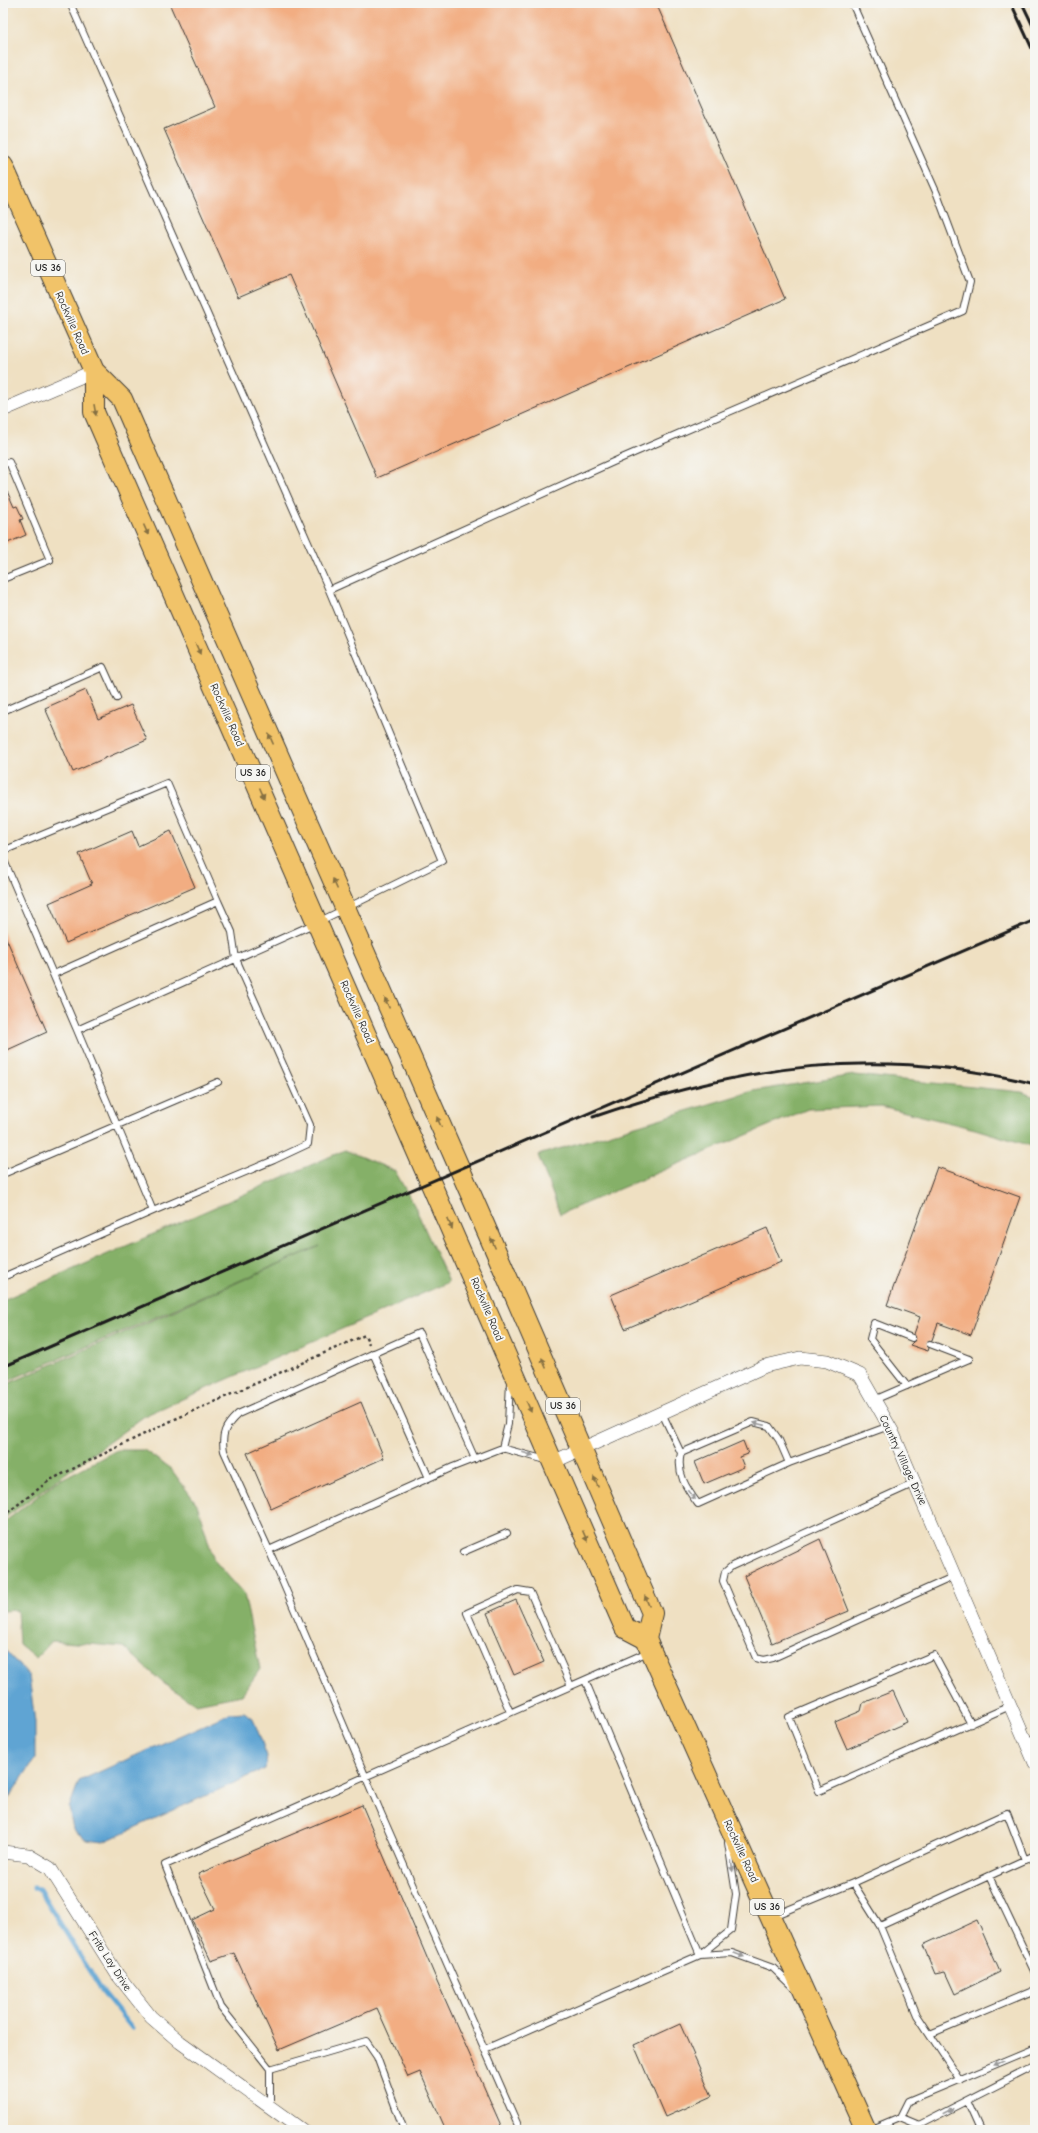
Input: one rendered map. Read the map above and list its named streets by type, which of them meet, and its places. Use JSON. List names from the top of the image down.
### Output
{
  "streets": {
    "main road": ["US 36", "Rockville Road"],
    "street": ["Country Village Drive", "Frito Lay Drive"]
  },
  "crossings": [
    ["Rockville Road", "Country Village Drive"]
  ]
}
